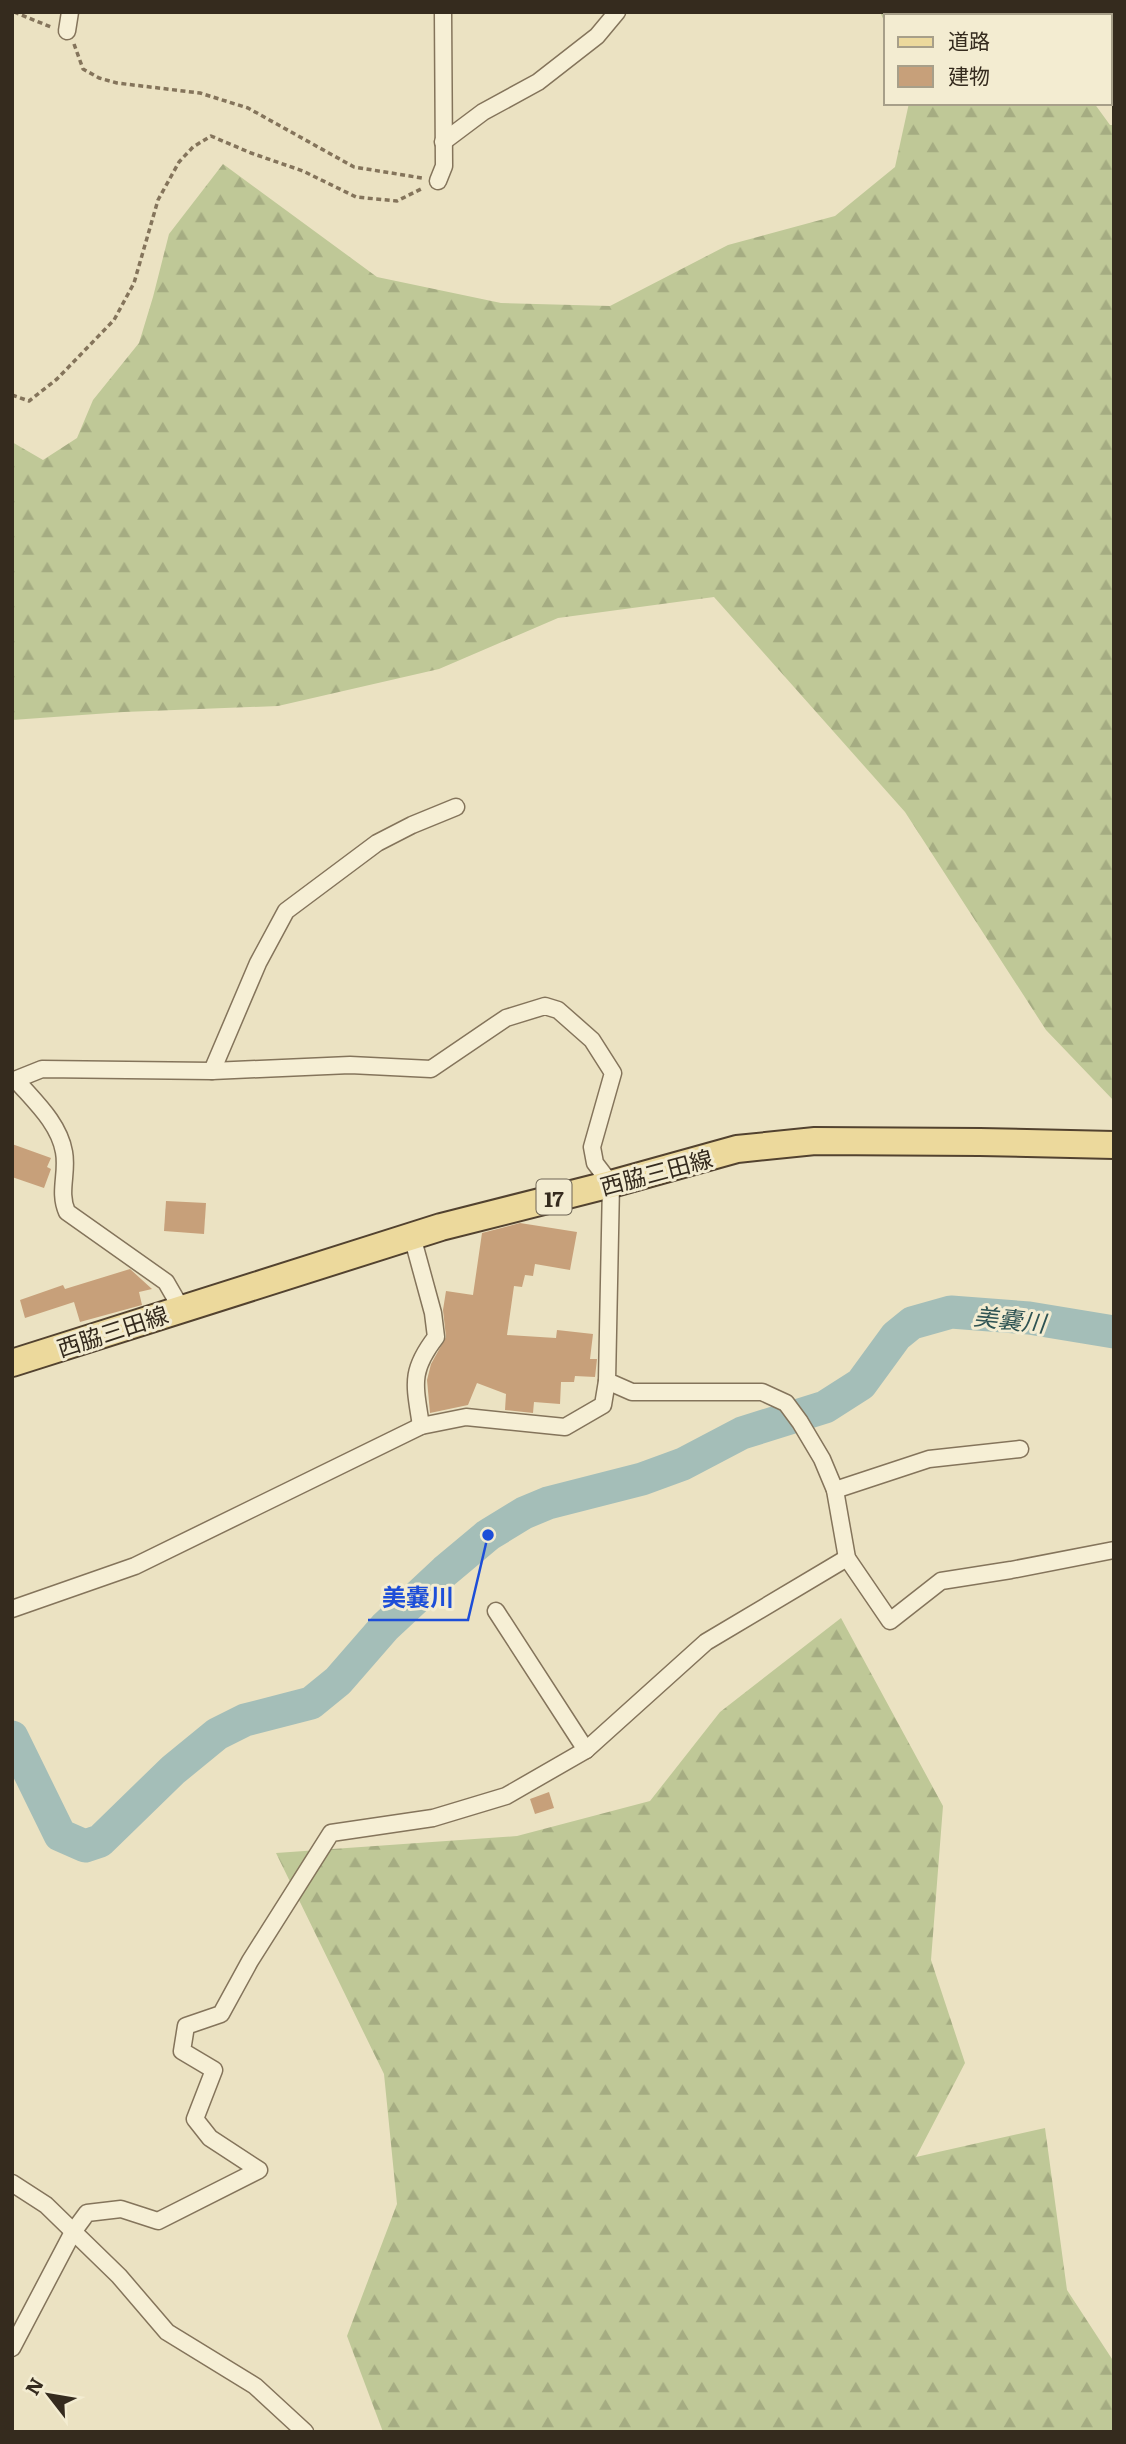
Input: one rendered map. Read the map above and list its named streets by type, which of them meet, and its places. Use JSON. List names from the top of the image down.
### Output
{
  "streets": {
    "main road": ["西脇三田線", "17"]
  },
  "water": ["美嚢川"],
  "places": ["美嚢川"],
  "legend": ["道路", "建物"],
  "north": "top left"
}
